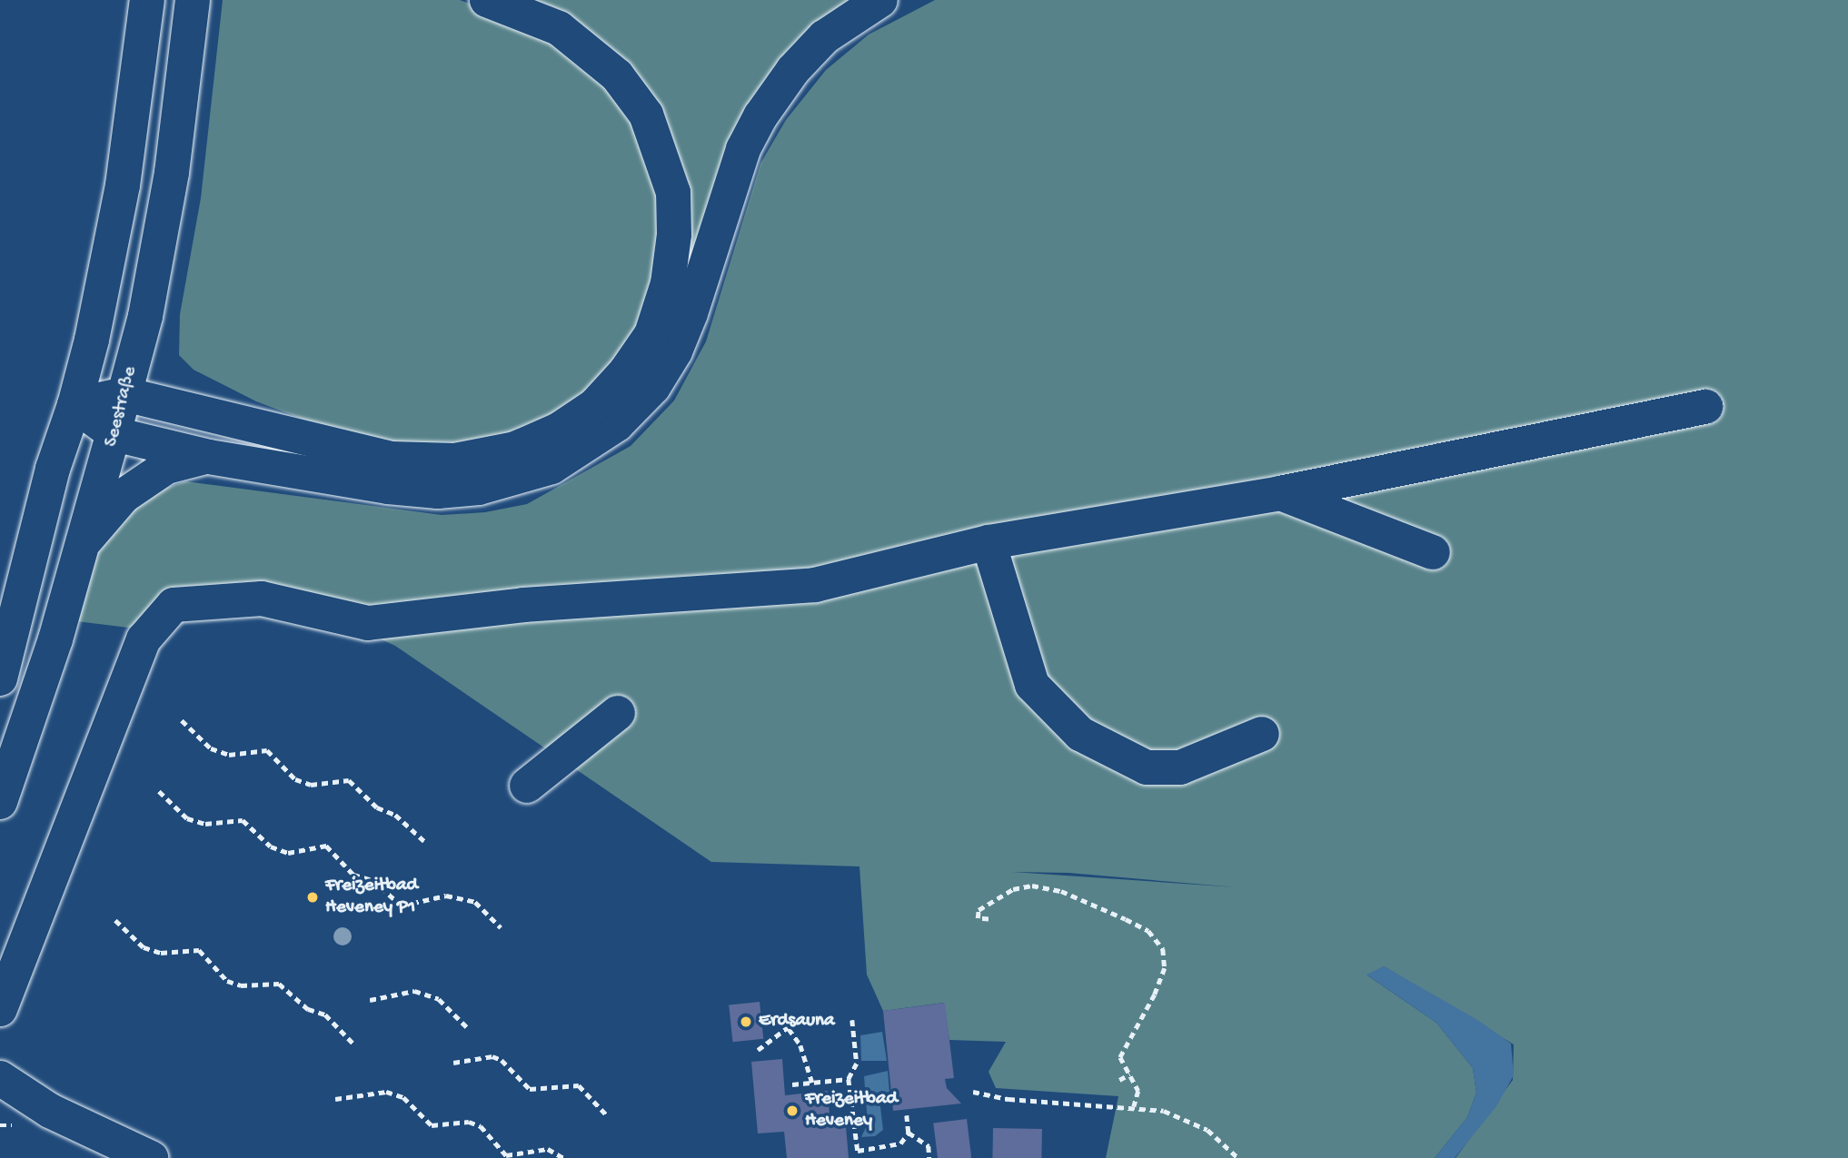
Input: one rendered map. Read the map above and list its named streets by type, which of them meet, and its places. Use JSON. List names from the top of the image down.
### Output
{
  "streets": {
    "main road": ["Seestraße"]
  },
  "places": ["Freizeitbad Heveney P1", "Erdsauna", "Freizeitbad Heveney"]
}
